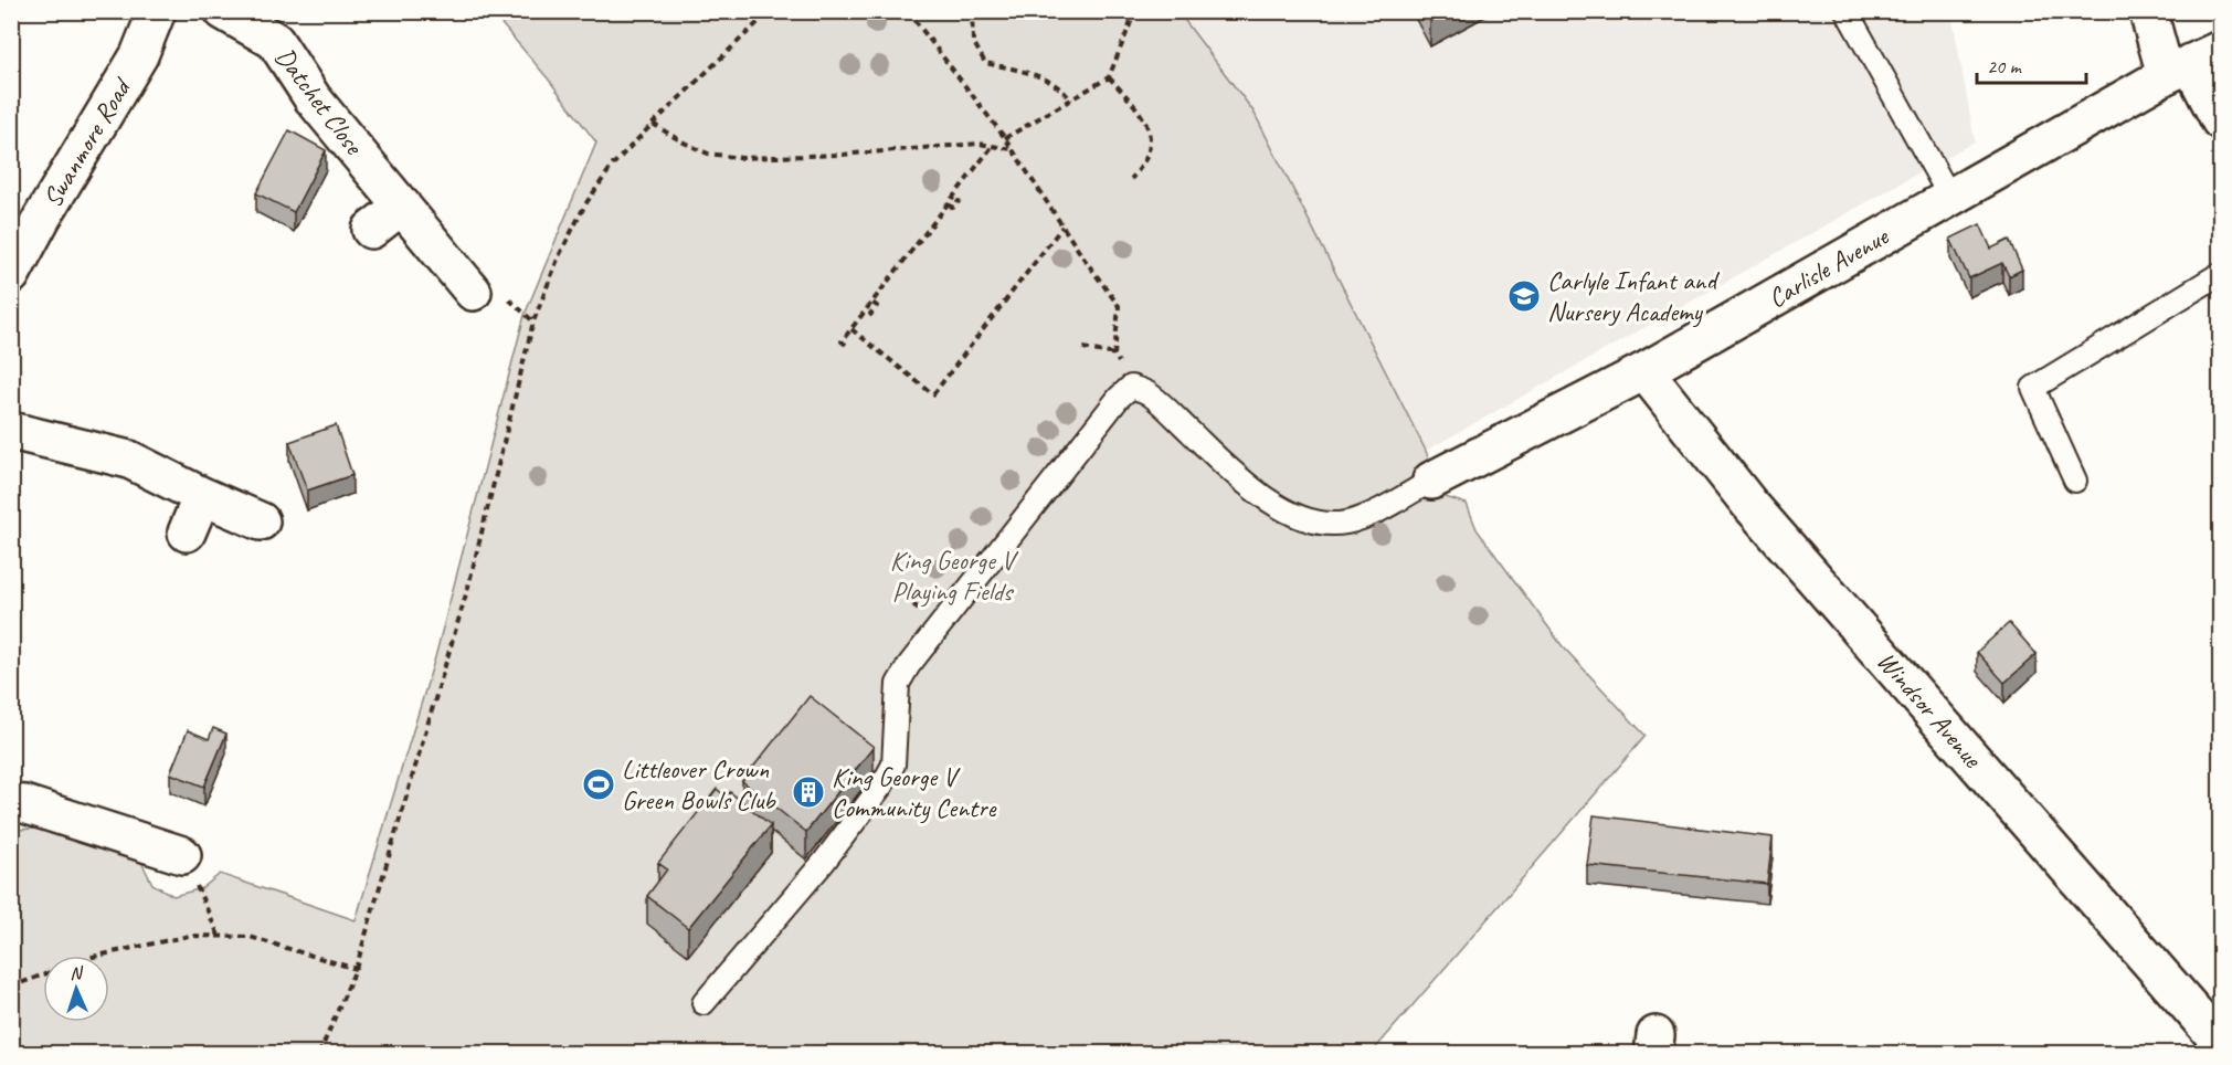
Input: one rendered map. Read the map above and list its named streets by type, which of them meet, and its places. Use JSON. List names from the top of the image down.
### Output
{
  "streets": {
    "street": [
      "Datchet Close",
      "Swanmore Road",
      "Carlisle Avenue",
      "Windsor Avenue"
    ]
  },
  "crossings": [
    ["Carlisle Avenue", "Windsor Avenue"]
  ],
  "parks": ["King George V Playing Fields"],
  "places": {
    "school or university": ["Carlyle Infant and Nursery Academy"],
    "sports": ["Littleover Crown Green Bowls Club"],
    "building": ["King George V Community Centre"]
  },
  "scale_bar": "20 m",
  "north": "top"
}
